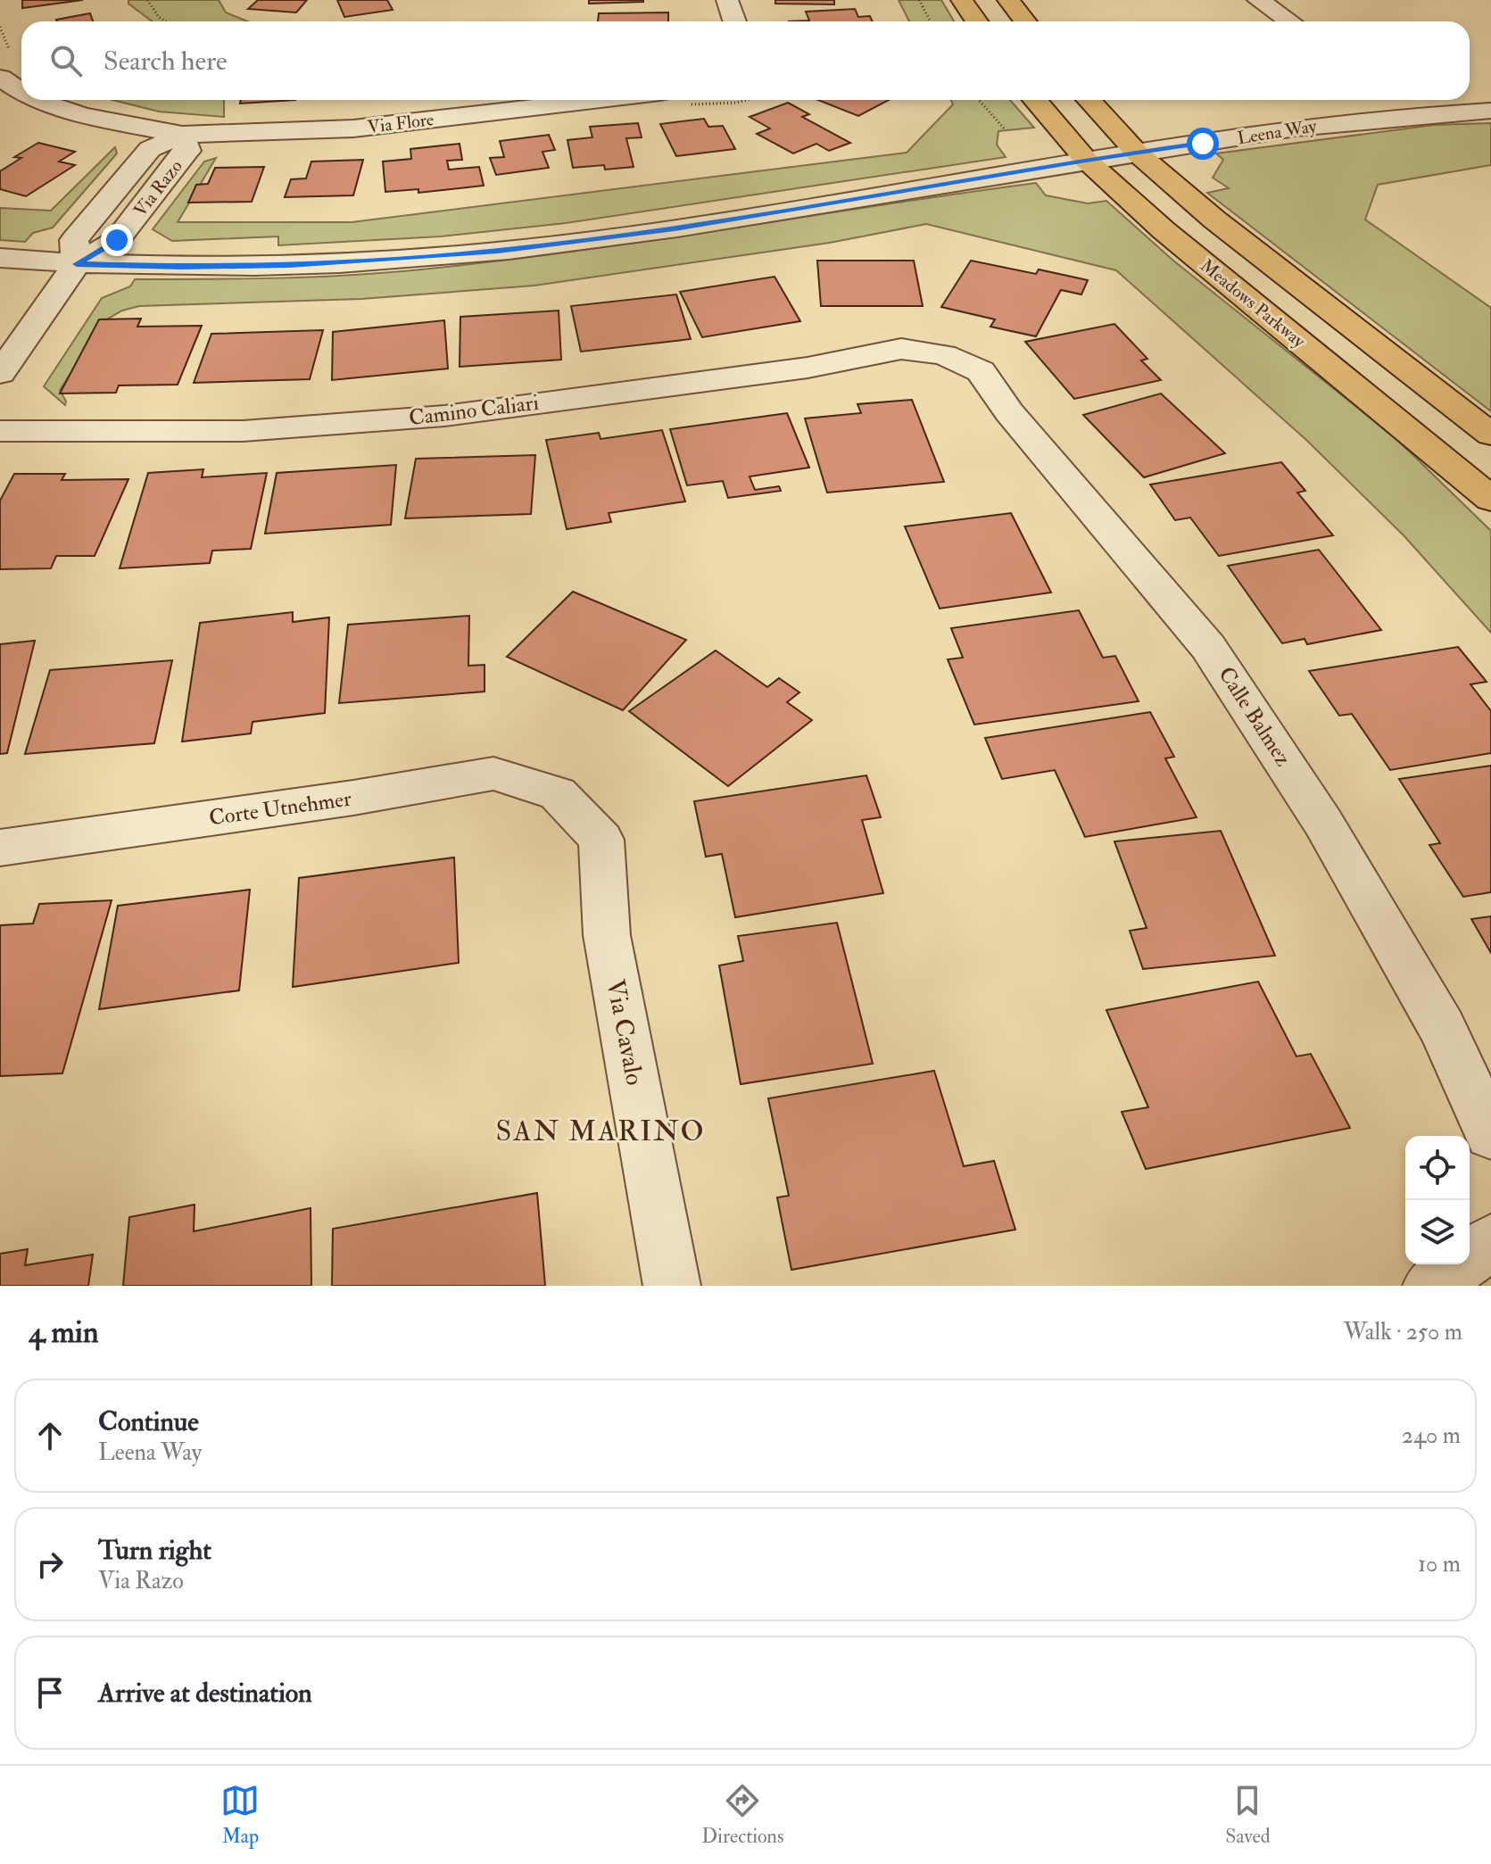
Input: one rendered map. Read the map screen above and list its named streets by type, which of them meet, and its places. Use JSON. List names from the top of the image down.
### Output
{
  "streets": {
    "main road": ["Meadows Parkway"],
    "street": [
      "Via Flore",
      "Leena Way",
      "Via Razo",
      "Camino Caliari",
      "Calle Balmez",
      "Corte Utnehmer",
      "Via Cavalo"
    ]
  },
  "crossings": [
    ["Via Flore", "Via Razo"],
    ["Leena Way", "Via Razo"],
    ["Leena Way", "Meadows Parkway"],
    ["Camino Caliari", "Calle Balmez"],
    ["Corte Utnehmer", "Via Cavalo"]
  ],
  "districts": ["SAN MARINO"],
  "page": {
    "search": "Search here",
    "heading": ["4 min", "Walk · 250 m"],
    "list": [
      ["Continue", "Leena Way", "240 m"],
      ["Turn right", "Via Razo", "10 m"],
      "Arrive at destination"
    ],
    "nav": ["Map", "Directions", "Saved"]
  }
}
